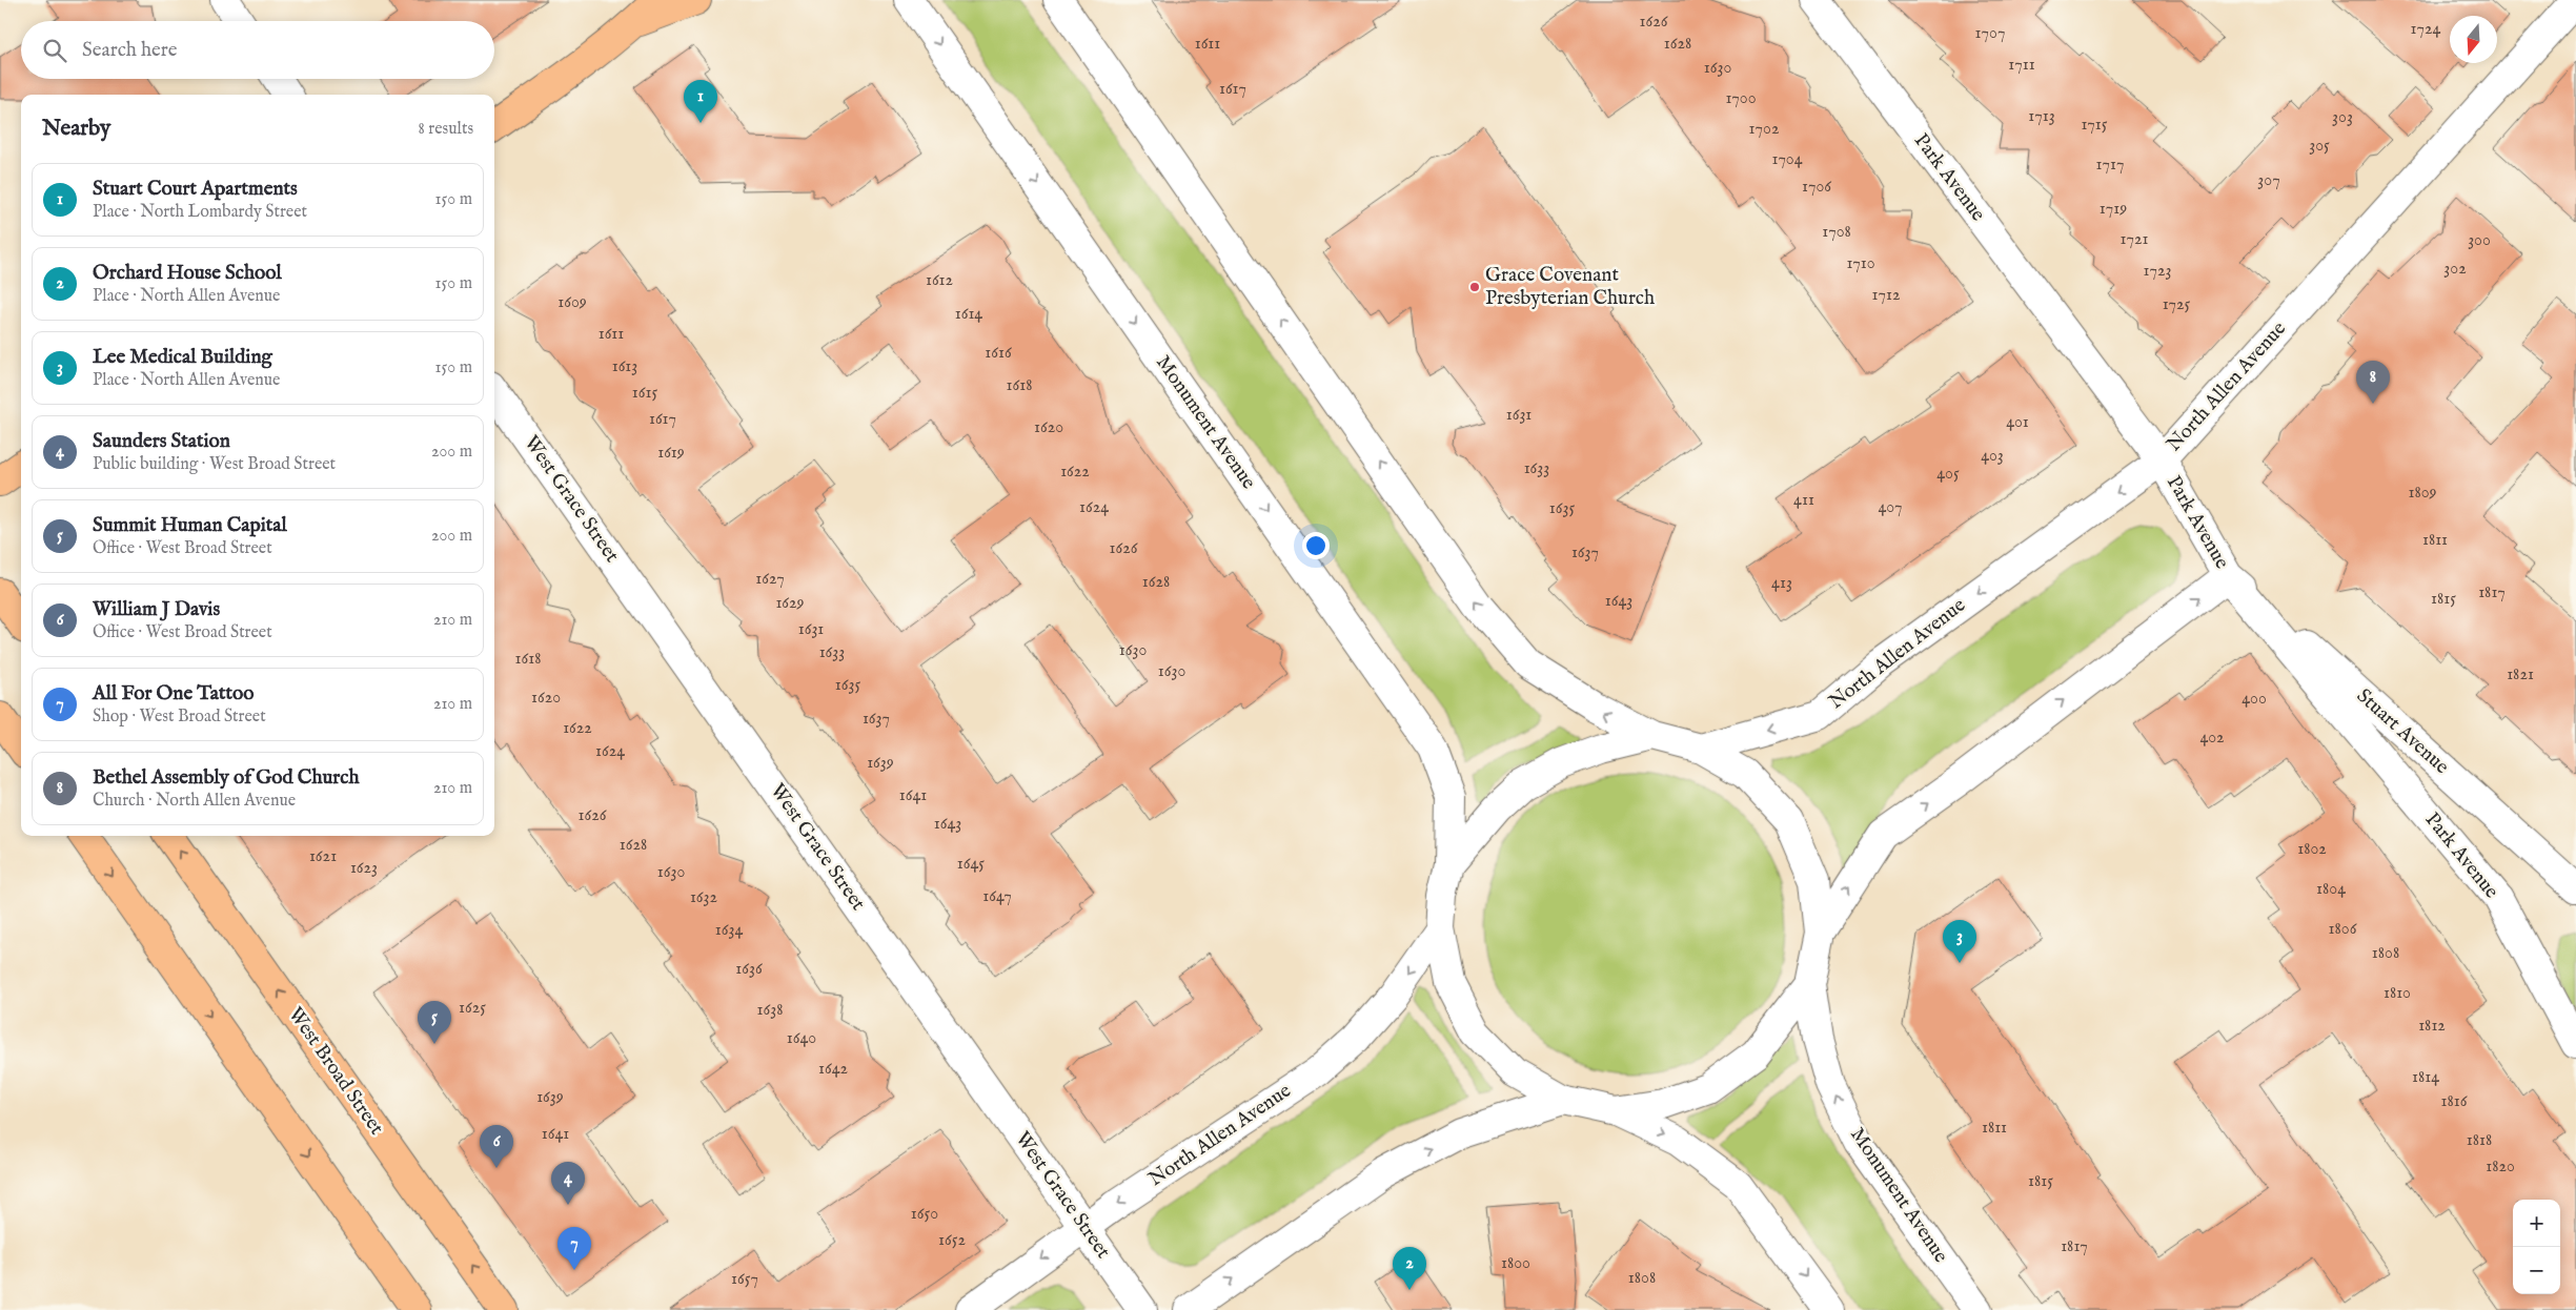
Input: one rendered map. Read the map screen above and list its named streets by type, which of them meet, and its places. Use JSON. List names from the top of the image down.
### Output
{
  "streets": {
    "main road": ["West Broad Street"],
    "street": [
      "Park Avenue",
      "North Allen Avenue",
      "Monument Avenue",
      "West Grace Street",
      "Stuart Avenue"
    ]
  },
  "crossings": [
    ["Park Avenue", "North Allen Avenue"],
    ["Park Avenue", "Stuart Avenue"],
    ["North Allen Avenue", "Monument Avenue"],
    ["North Allen Avenue", "West Grace Street"]
  ],
  "places": ["Grace Covenant Presbyterian Church"],
  "house_numbers": [
    "1626",
    "1724",
    "1707",
    "1611",
    "1628",
    "1711",
    "1630",
    "1617",
    "1700",
    "1713",
    "303",
    "1715",
    "1702",
    "305",
    "1704",
    "1717",
    "307",
    "1706",
    "1719",
    "1708",
    "1721",
    "300",
    "1710",
    "302",
    "1723",
    "1612",
    "1712",
    "1609",
    "1725",
    "1614",
    "1611",
    "1616",
    "1613",
    "1618",
    "1615",
    "1631",
    "1617",
    "401",
    "1620",
    "1619",
    "403",
    "1633",
    "1622",
    "405",
    "1809",
    "411",
    "1624",
    "407",
    "1635",
    "1811",
    "1626",
    "1637",
    "1627",
    "1628",
    "413",
    "1817",
    "1815",
    "1643",
    "1629",
    "1631",
    "1630",
    "1633",
    "1618",
    "1630",
    "1821",
    "1635",
    "1620",
    "400",
    "1637",
    "1622",
    "402",
    "1624",
    "1639",
    "1641",
    "1626",
    "1643",
    "1628",
    "1802",
    "1621",
    "1645",
    "1623",
    "1630",
    "1804",
    "1647",
    "1632",
    "1806",
    "1634",
    "1808",
    "1636",
    "1810",
    "1625",
    "1638",
    "1812",
    "1640",
    "1642",
    "1814",
    "1639",
    "1816",
    "1811",
    "1641",
    "1818",
    "1820",
    "1815",
    "1650",
    "1652",
    "1817",
    "1800",
    "1808",
    "1657"
  ],
  "north": "bottom",
  "page": {
    "search": "Search here",
    "pins": [
      "1",
      "8",
      "3",
      "5",
      "6",
      "4",
      "7",
      "2"
    ],
    "heading": ["Nearby", "8 results"],
    "list": [
      {
        "mark": "1",
        "name": "Stuart Court Apartments",
        "note": "Place · North Lombardy Street",
        "value": "150 m"
      },
      {
        "mark": "2",
        "name": "Orchard House School",
        "note": "Place · North Allen Avenue",
        "value": "150 m"
      },
      {
        "mark": "3",
        "name": "Lee Medical Building",
        "note": "Place · North Allen Avenue",
        "value": "150 m"
      },
      {
        "mark": "4",
        "name": "Saunders Station",
        "note": "Public building · West Broad Street",
        "value": "200 m"
      },
      {
        "mark": "5",
        "name": "Summit Human Capital",
        "note": "Office · West Broad Street",
        "value": "200 m"
      },
      {
        "mark": "6",
        "name": "William J Davis",
        "note": "Office · West Broad Street",
        "value": "210 m"
      },
      {
        "mark": "7",
        "name": "All For One Tattoo",
        "note": "Shop · West Broad Street",
        "value": "210 m"
      },
      {
        "mark": "8",
        "name": "Bethel Assembly of God Church",
        "note": "Church · North Allen Avenue",
        "value": "210 m"
      }
    ],
    "map_buttons": ["+", "−"]
  }
}
